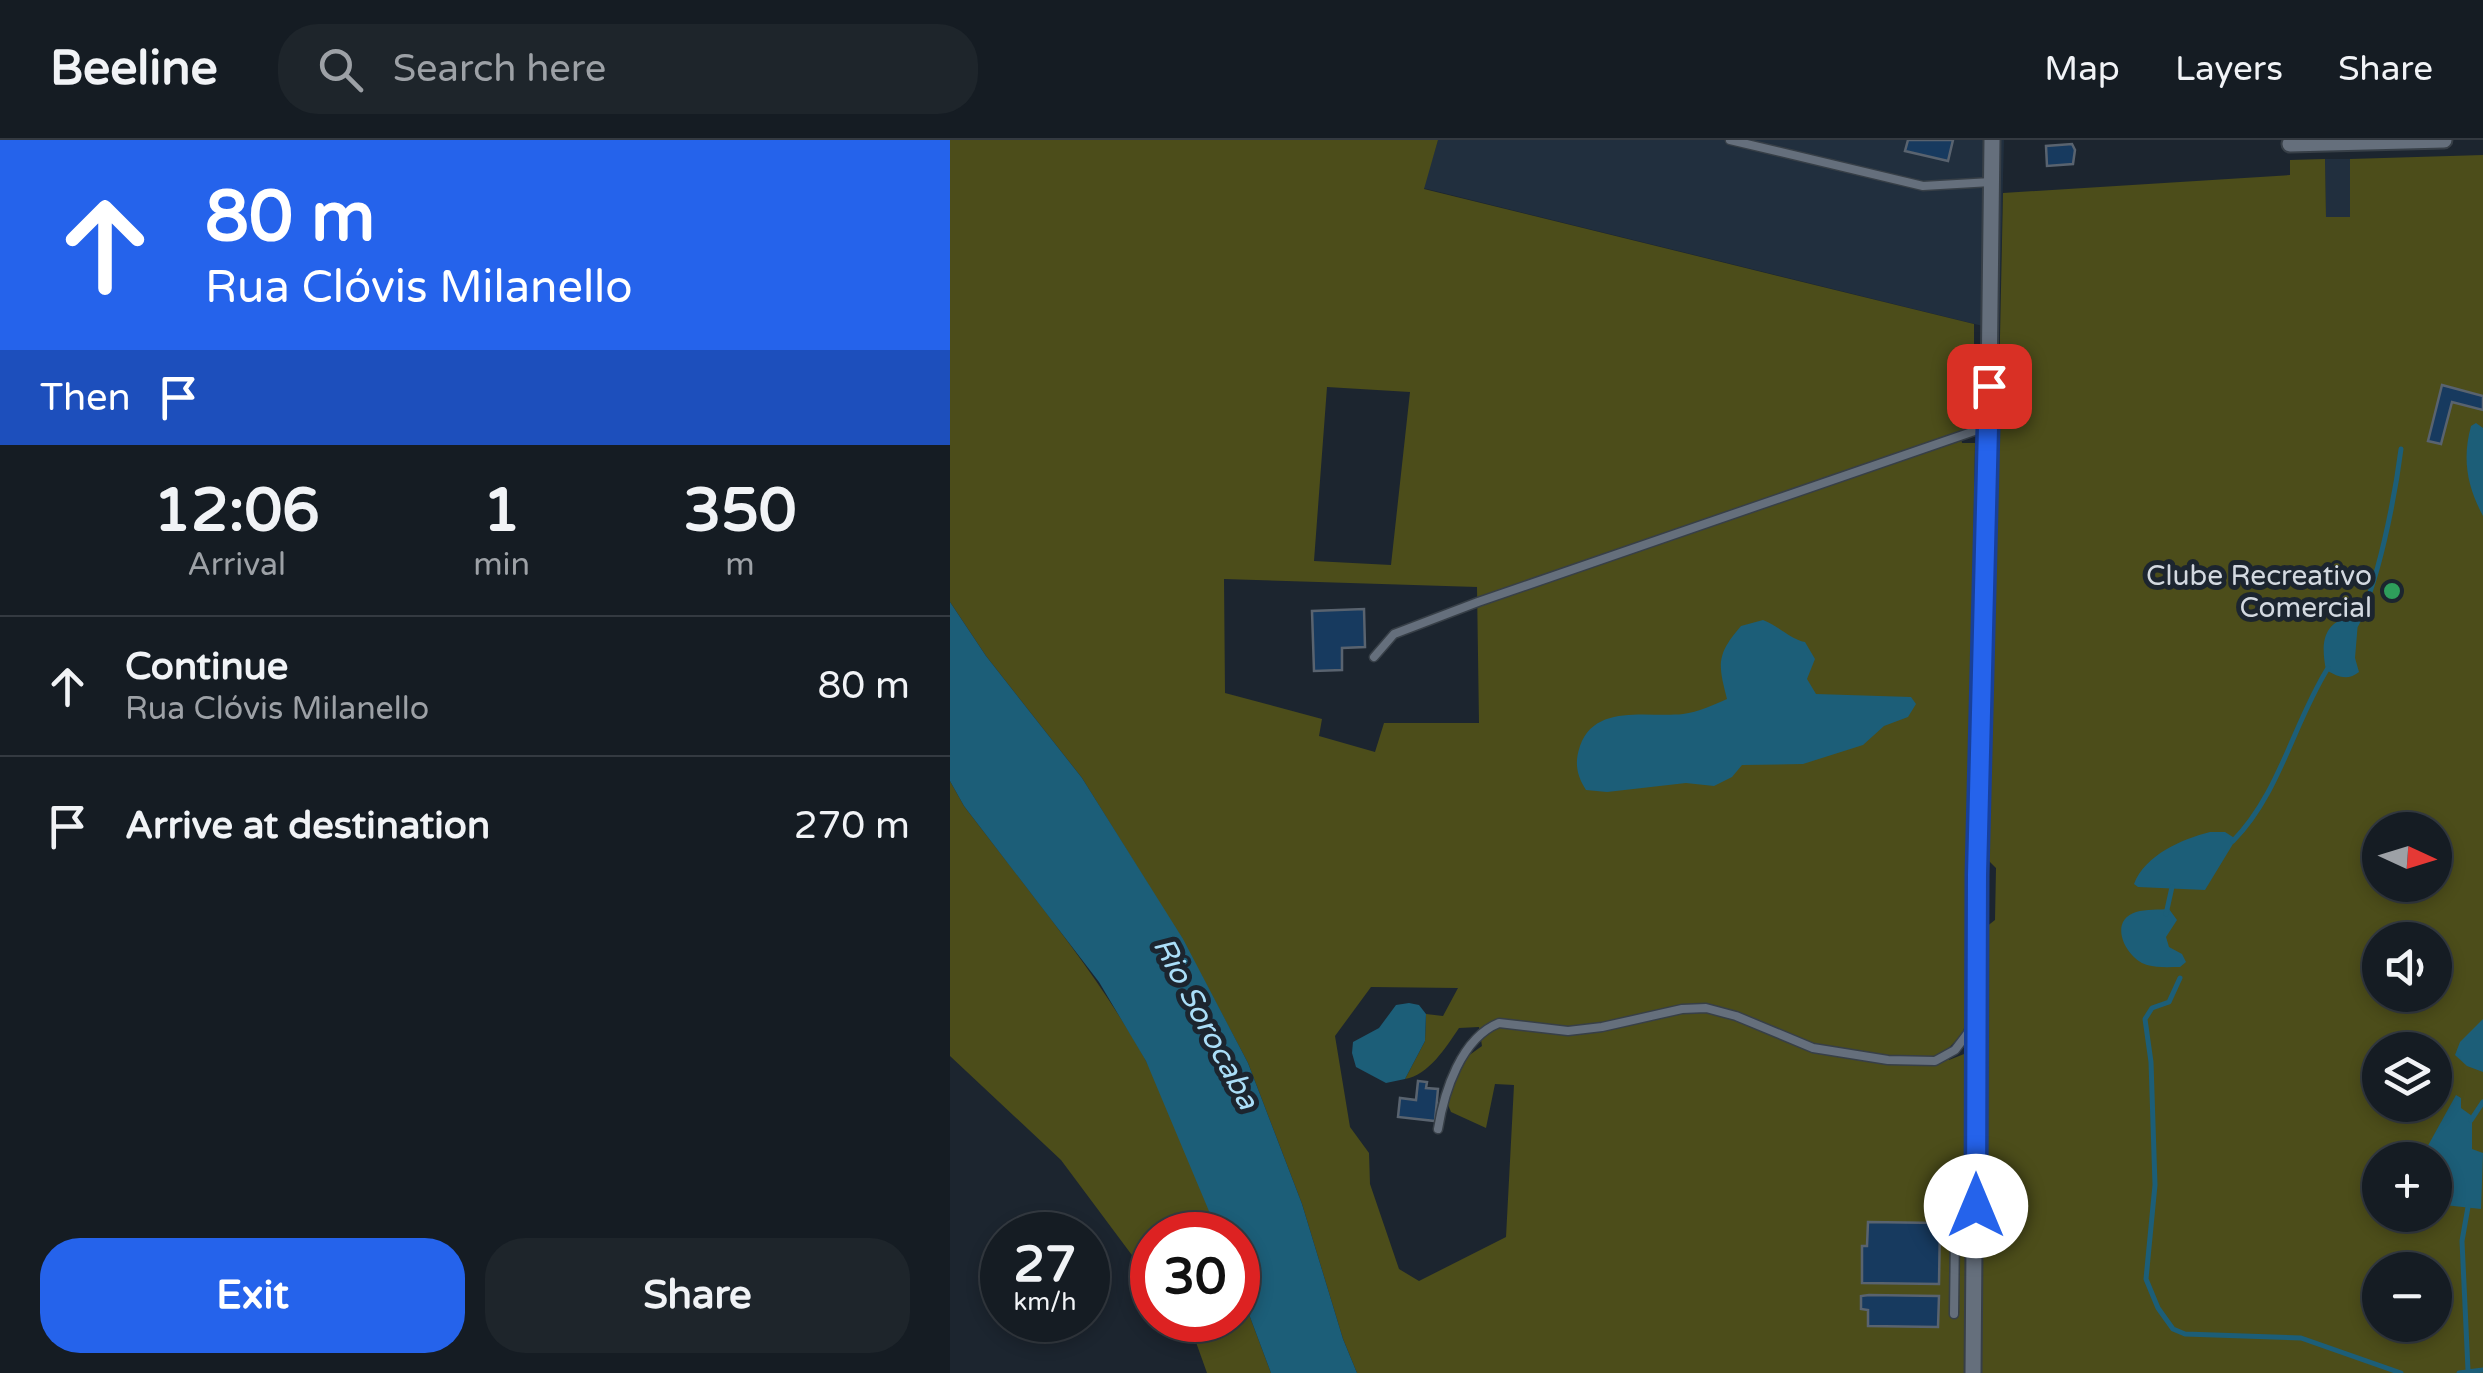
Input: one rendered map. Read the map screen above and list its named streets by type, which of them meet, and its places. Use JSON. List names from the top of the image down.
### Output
{
  "water": ["Rio Sorocaba"],
  "places": ["Clube Recreativo Comercial"],
  "north": "right",
  "page": {
    "header": "Beeline",
    "search": "Search here",
    "nav": ["Map", "Layers", "Share"],
    "turn": ["80 m", "Rua Clóvis Milanello"],
    "then": "Then",
    "eta": [
      "12:06",
      "Arrival",
      "1",
      "min",
      "350",
      "m"
    ],
    "list": [
      {
        "name": "Continue",
        "note": "Rua Clóvis Milanello",
        "value": "80 m"
      },
      {
        "name": "Arrive at destination",
        "value": "270 m"
      }
    ],
    "map_buttons": ["+", "−"],
    "speed": "27 km/h",
    "limit": "30",
    "buttons": ["Exit", "Share"]
  }
}
